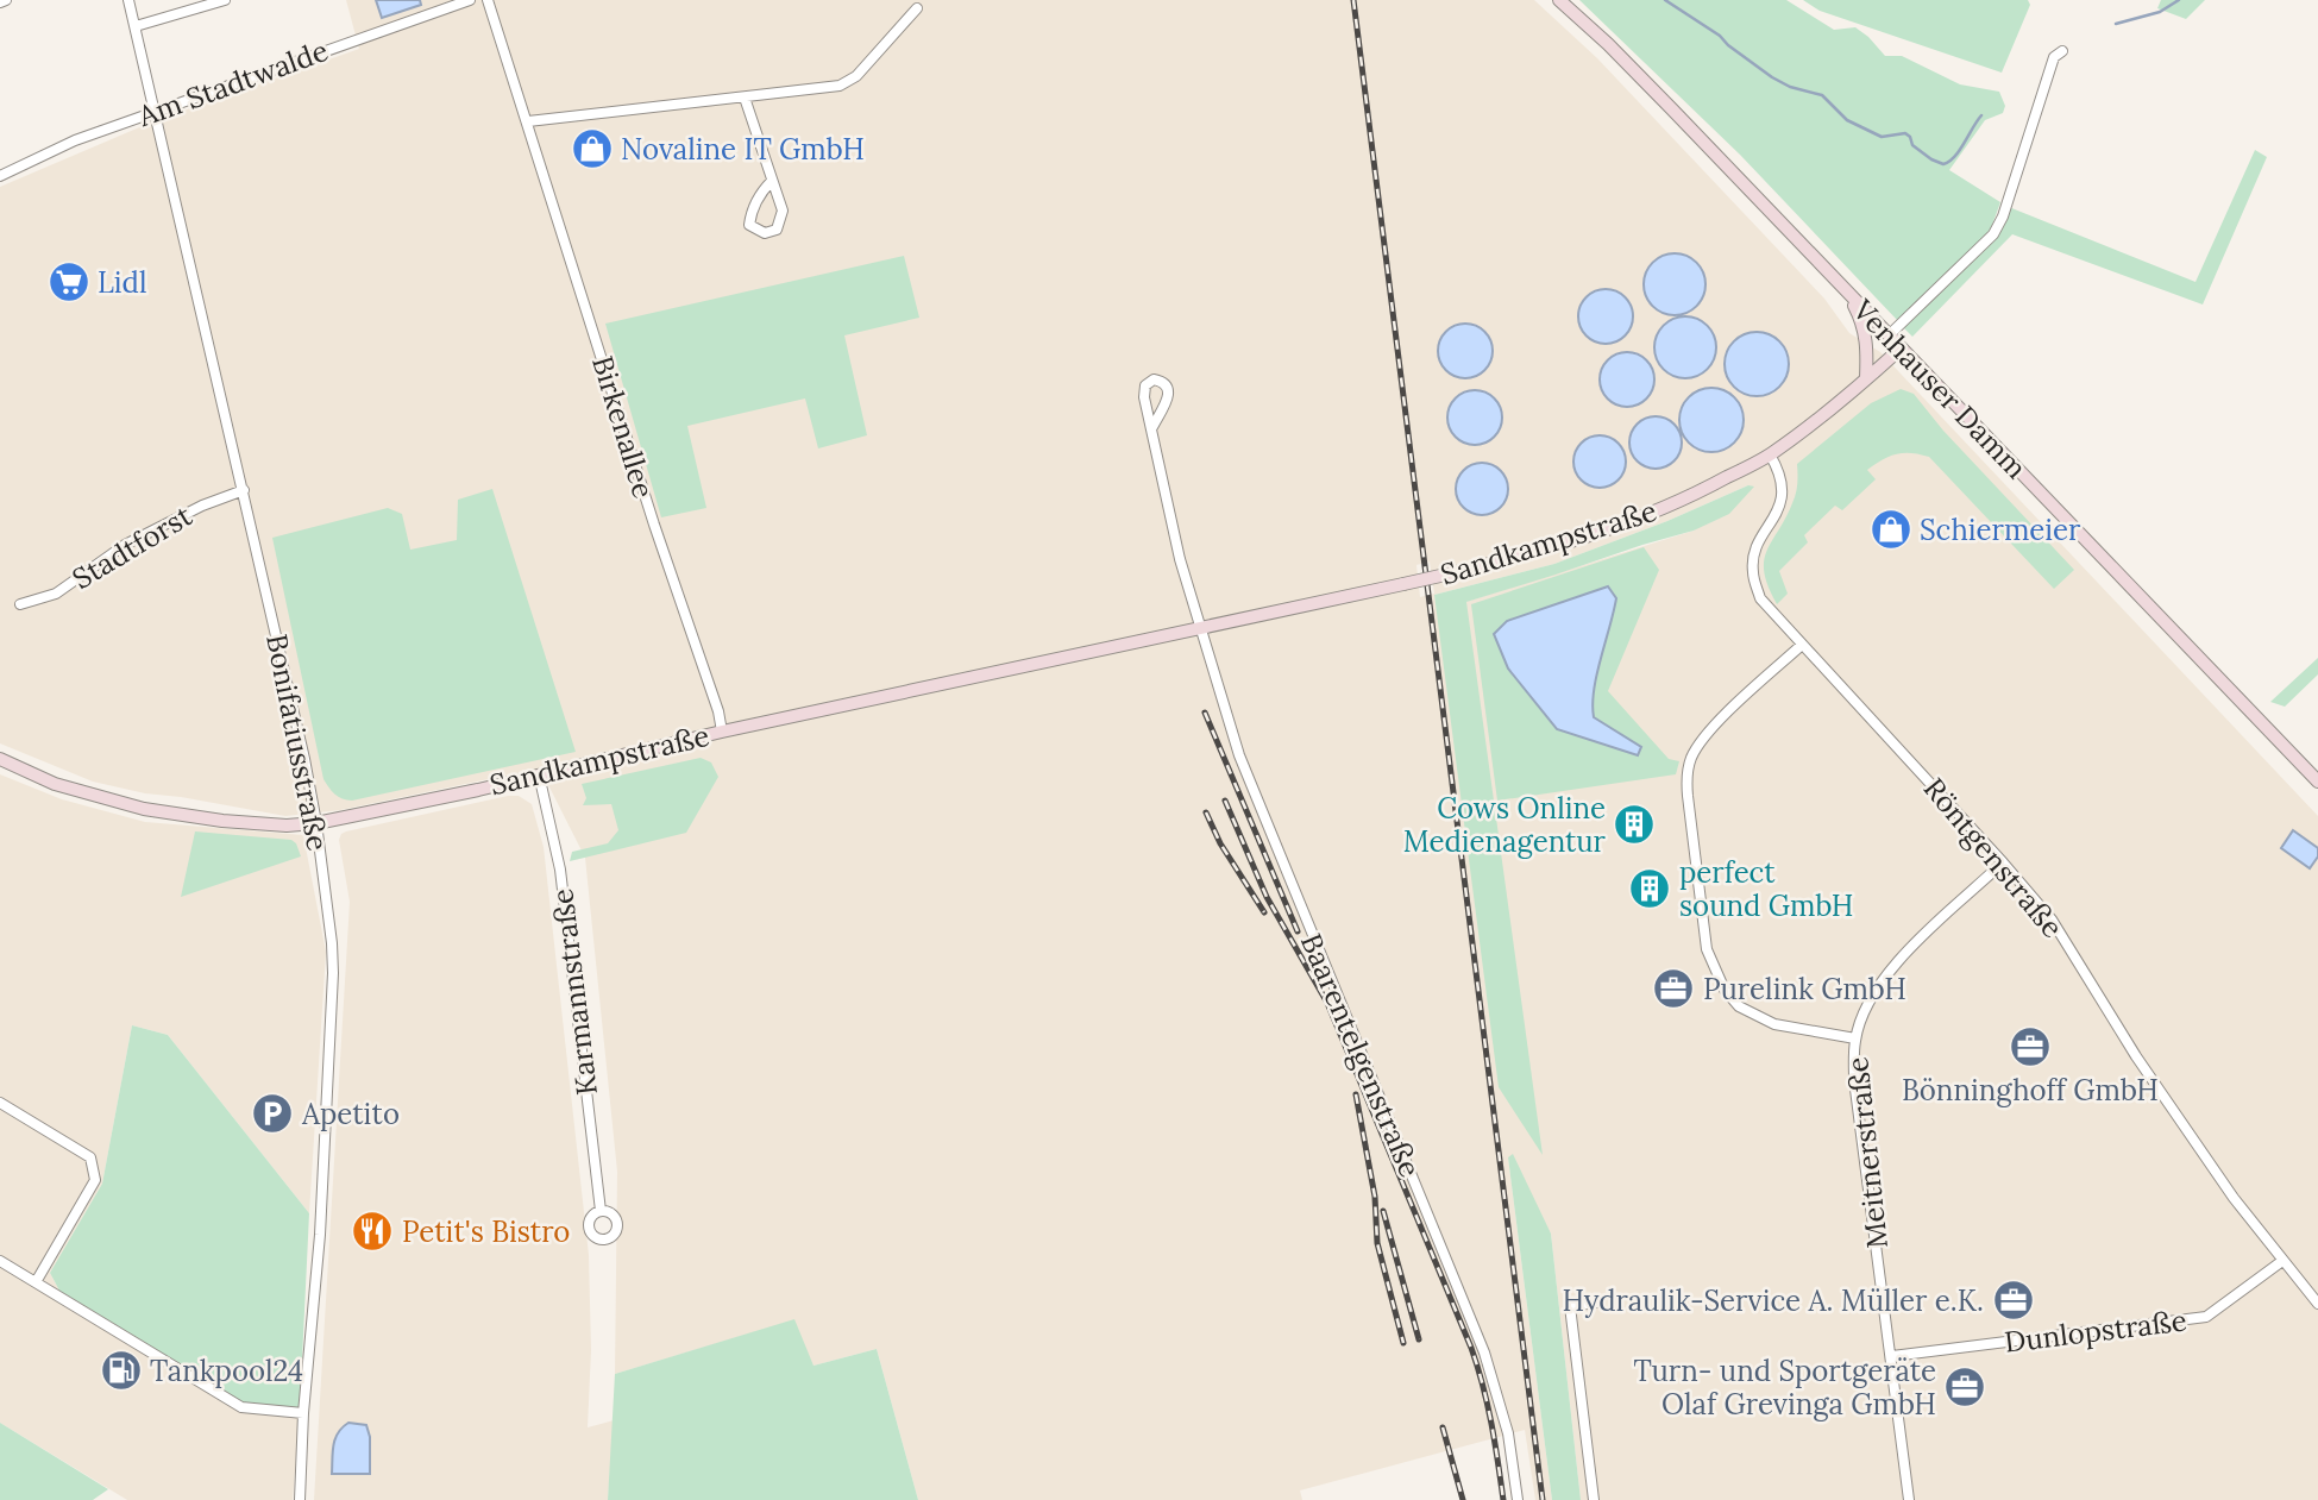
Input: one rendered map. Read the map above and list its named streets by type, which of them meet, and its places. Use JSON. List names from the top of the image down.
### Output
{
  "streets": {
    "street": [
      "Am Stadtwalde",
      "Venhauser Damm",
      "Birkenallee",
      "Sandkampstraße",
      "Stadtforst",
      "Bonifatiusstraße",
      "Röntgenstraße",
      "Karmannstraße",
      "Baarentelgenstraße",
      "Meitnerstraße",
      "Dunlopstraße"
    ]
  },
  "crossings": [
    ["Am Stadtwalde", "Bonifatiusstraße"],
    ["Venhauser Damm", "Sandkampstraße"],
    ["Birkenallee", "Sandkampstraße"],
    ["Sandkampstraße", "Bonifatiusstraße"],
    ["Sandkampstraße", "Röntgenstraße"],
    ["Sandkampstraße", "Karmannstraße"],
    ["Sandkampstraße", "Baarentelgenstraße"],
    ["Stadtforst", "Bonifatiusstraße"],
    ["Röntgenstraße", "Meitnerstraße"],
    ["Röntgenstraße", "Dunlopstraße"],
    ["Meitnerstraße", "Dunlopstraße"]
  ],
  "places": {
    "shop": ["Novaline IT GmbH", "Schiermeier"],
    "supermarket": ["Lidl"],
    "building": ["Cows Online Medienagentur", "perfect sound GmbH"],
    "office": [
      "Purelink GmbH",
      "Bönninghoff GmbH",
      "Hydraulik-Service A. Müller e.K.",
      "Turn- und Sportgeräte Olaf Grevinga GmbH"
    ],
    "parking": ["Apetito"],
    "restaurant": ["Petit's Bistro"],
    "fuel station": ["Tankpool24"]
  }
}
